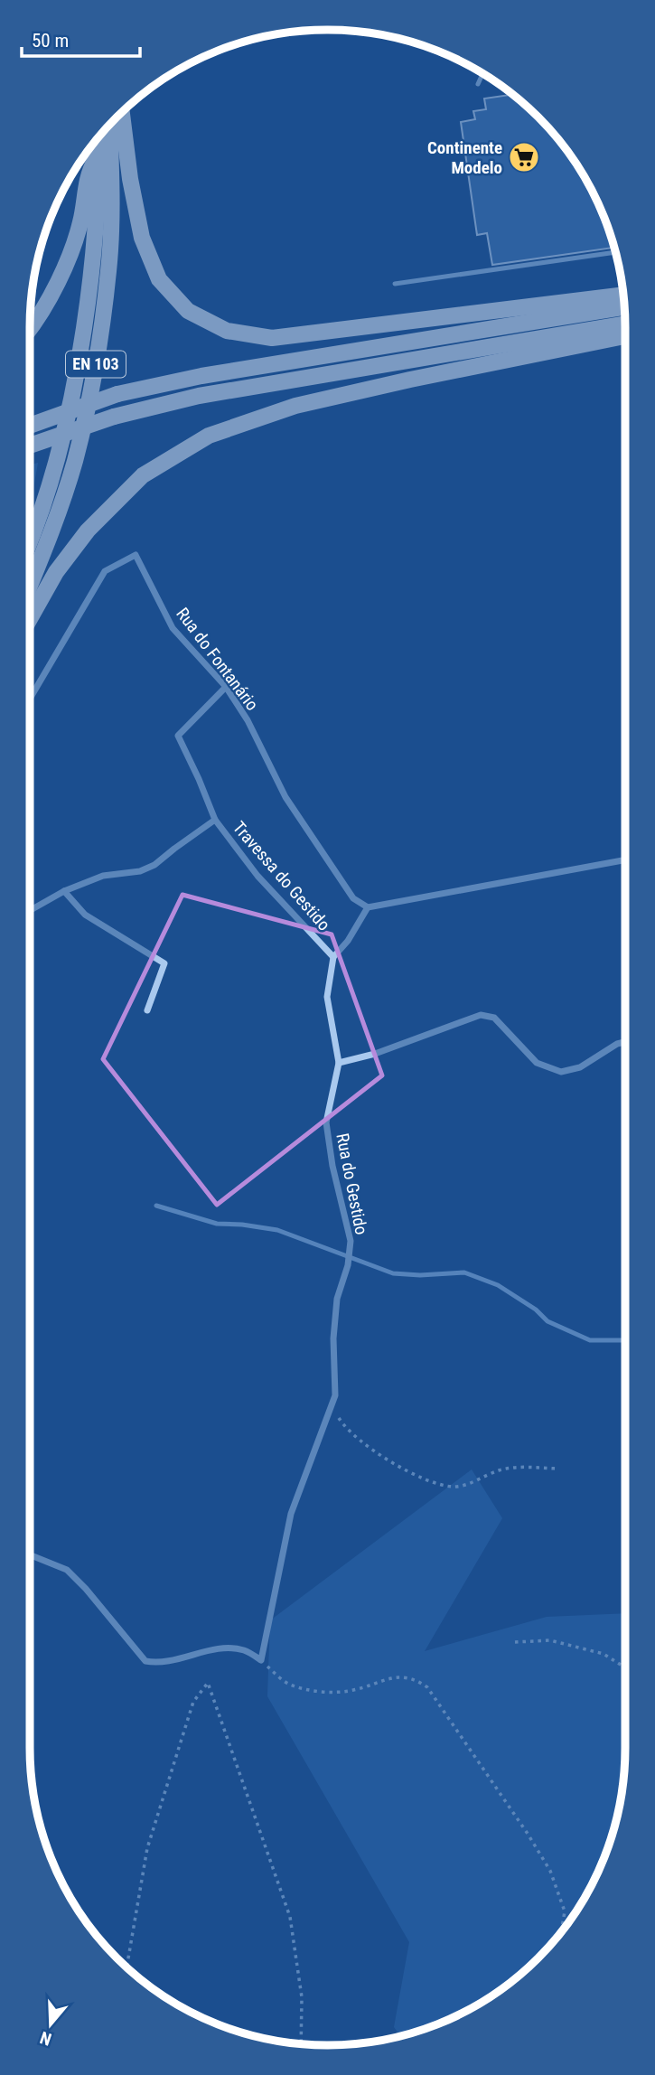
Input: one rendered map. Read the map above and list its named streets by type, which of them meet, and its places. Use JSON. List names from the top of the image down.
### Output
{
  "streets": {
    "main road": ["EN 103"],
    "street": ["Rua do Fontanário", "Travessa do Gestido", "Rua do Gestido"]
  },
  "crossings": [
    ["Rua do Fontanário", "Travessa do Gestido"],
    ["Rua do Fontanário", "Rua do Gestido"],
    ["Travessa do Gestido", "Rua do Gestido"]
  ],
  "places": {
    "supermarket": ["Continente Modelo"]
  },
  "scale_bar": "50 m",
  "north": "bottom"
}
